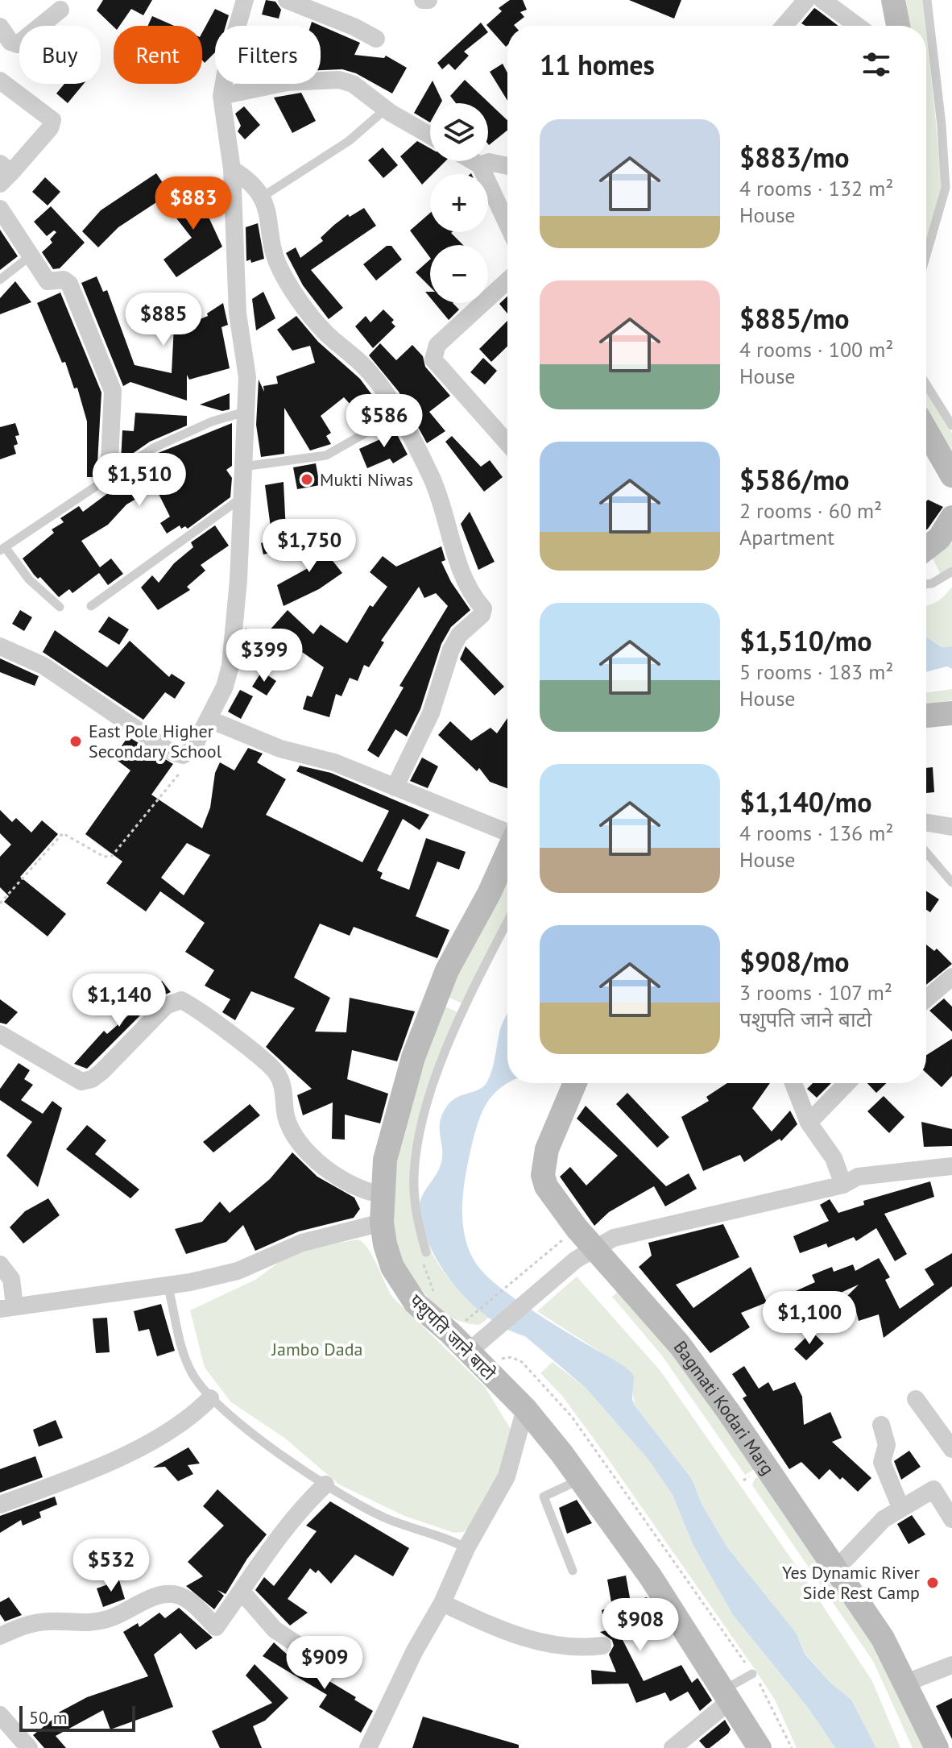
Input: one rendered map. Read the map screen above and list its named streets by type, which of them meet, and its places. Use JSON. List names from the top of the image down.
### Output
{
  "streets": {
    "main road": ["पशुपति जाने बाटो", "Bagmati Kodari Marg"]
  },
  "parks": ["Jambo Dada"],
  "places": ["Mukti Niwas", "East Pole Higher Secondary School", "Yes Dynamic River Side Rest Camp"],
  "scale_bar": "50 m",
  "page": {
    "chip": ["Buy", "Rent", "Filters"],
    "heading": "11 homes",
    "map_buttons": ["+", "−"],
    "list": [
      {
        "name": "$883/mo",
        "note": "4 rooms · 132 m² · House"
      },
      {
        "name": "$885/mo",
        "note": "4 rooms · 100 m² · House"
      },
      {
        "name": "$586/mo",
        "note": "2 rooms · 60 m² · Apartment"
      },
      {
        "name": "$1,510/mo",
        "note": "5 rooms · 183 m² · House"
      },
      {
        "name": "$1,140/mo",
        "note": "4 rooms · 136 m² · House"
      },
      {
        "name": "$908/mo",
        "note": "3 rooms · 107 m² · पशुपति जाने बाटो"
      }
    ],
    "price": [
      "$883",
      "$885",
      "$586",
      "$1,510",
      "$1,750",
      "$399",
      "$1,140",
      "$1,100",
      "$532",
      "$908",
      "$909"
    ],
    "scale": "50 m"
  }
}
